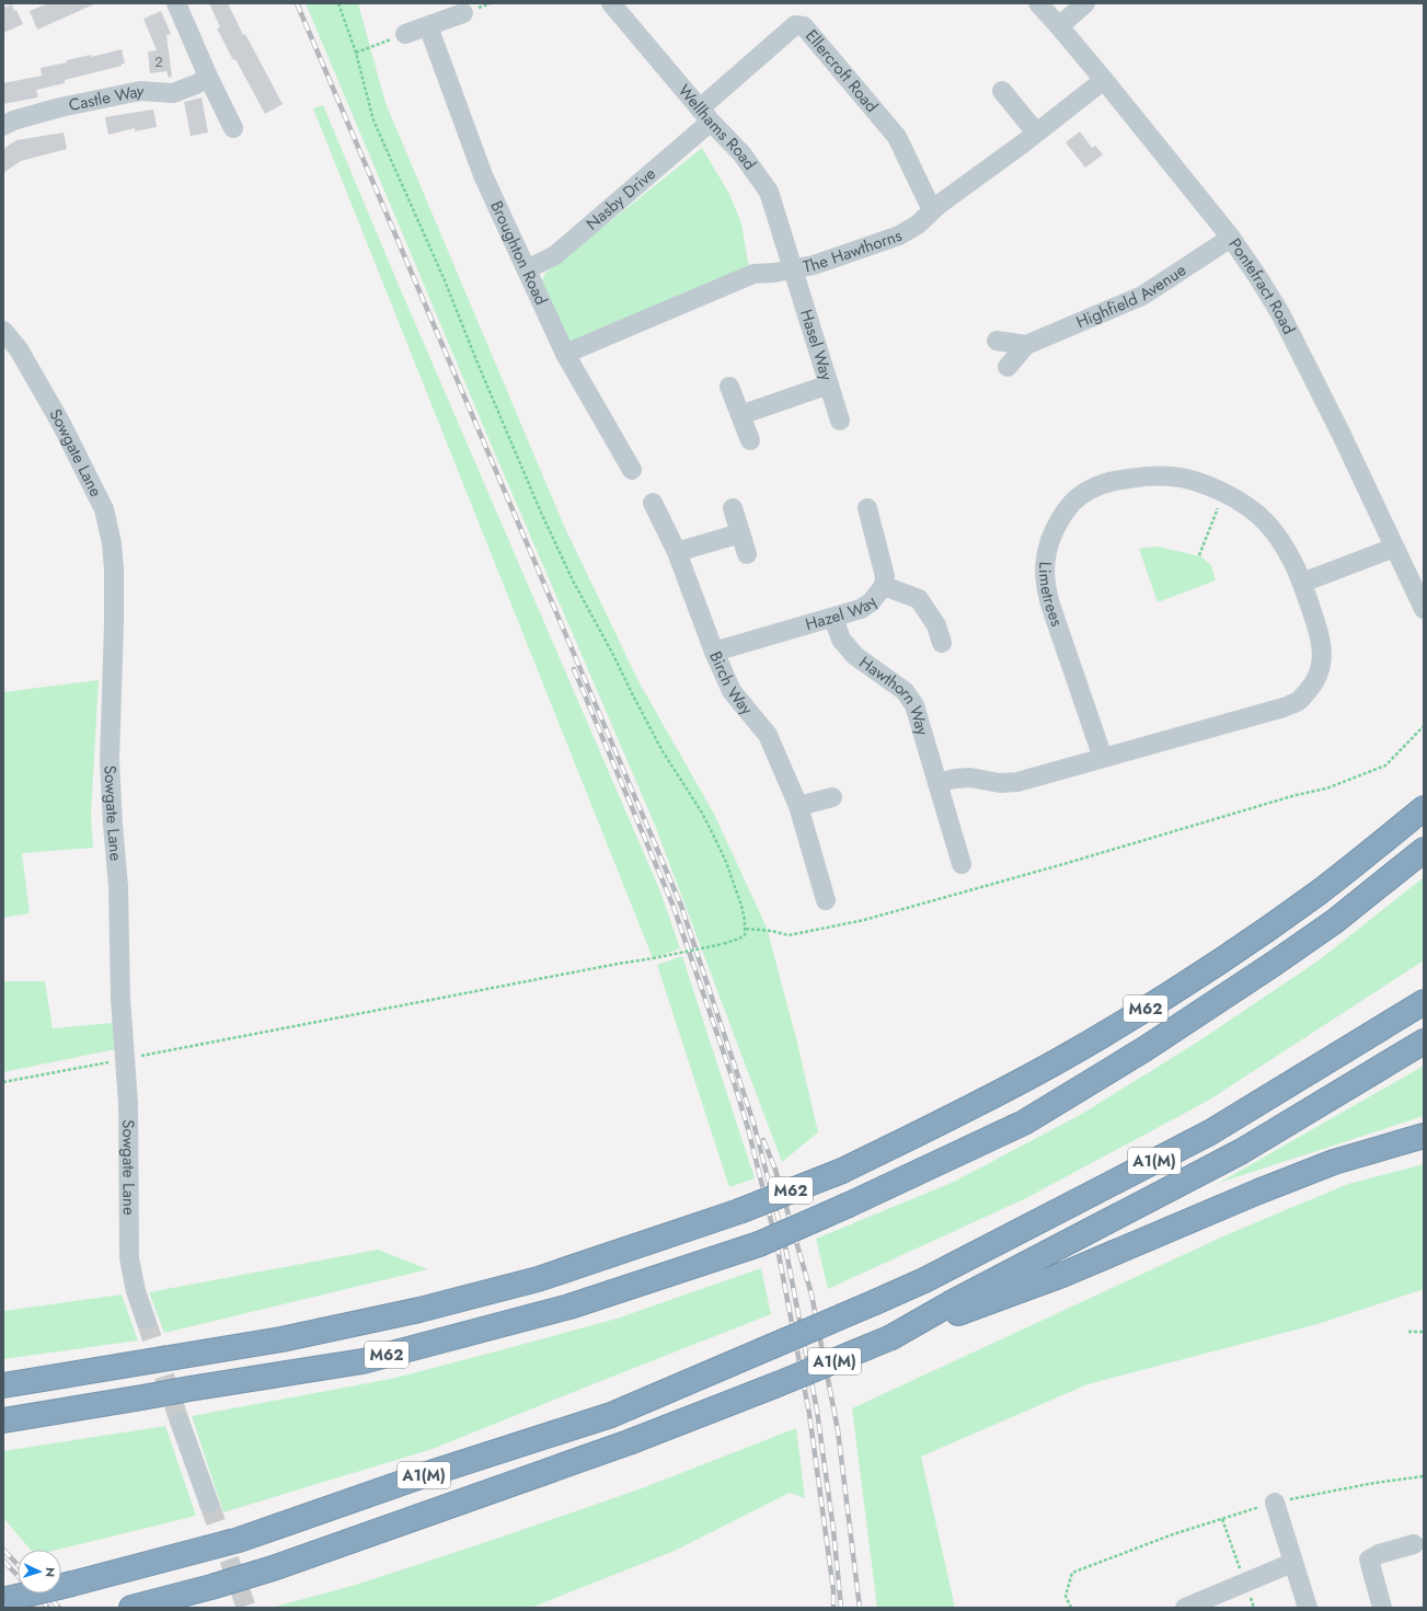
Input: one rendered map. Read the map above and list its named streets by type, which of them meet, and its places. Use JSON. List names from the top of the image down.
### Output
{
  "streets": {
    "highway": ["M62", "A1(M)"],
    "street": [
      "Ellercroft Road",
      "Castle Way",
      "Wellhams Road",
      "Nasby Drive",
      "The Hawthorns",
      "Broughton Road",
      "Pontefract Road",
      "Highfield Avenue",
      "Hasel Way",
      "Sowgate Lane",
      "Limetrees",
      "Hazel Way",
      "Birch Way",
      "Hawthorn Way"
    ]
  },
  "crossings": [
    ["Ellercroft Road", "Wellhams Road"],
    ["Ellercroft Road", "Nasby Drive"],
    ["Ellercroft Road", "The Hawthorns"],
    ["Wellhams Road", "Nasby Drive"],
    ["Wellhams Road", "The Hawthorns"],
    ["Wellhams Road", "Hasel Way"],
    ["Nasby Drive", "Broughton Road"],
    ["The Hawthorns", "Broughton Road"],
    ["The Hawthorns", "Pontefract Road"],
    ["The Hawthorns", "Hasel Way"],
    ["Pontefract Road", "Highfield Avenue"],
    ["Limetrees", "Hawthorn Way"],
    ["Hazel Way", "Birch Way"],
    ["Hazel Way", "Hawthorn Way"]
  ],
  "house_numbers": ["2"],
  "north": "right"
}
